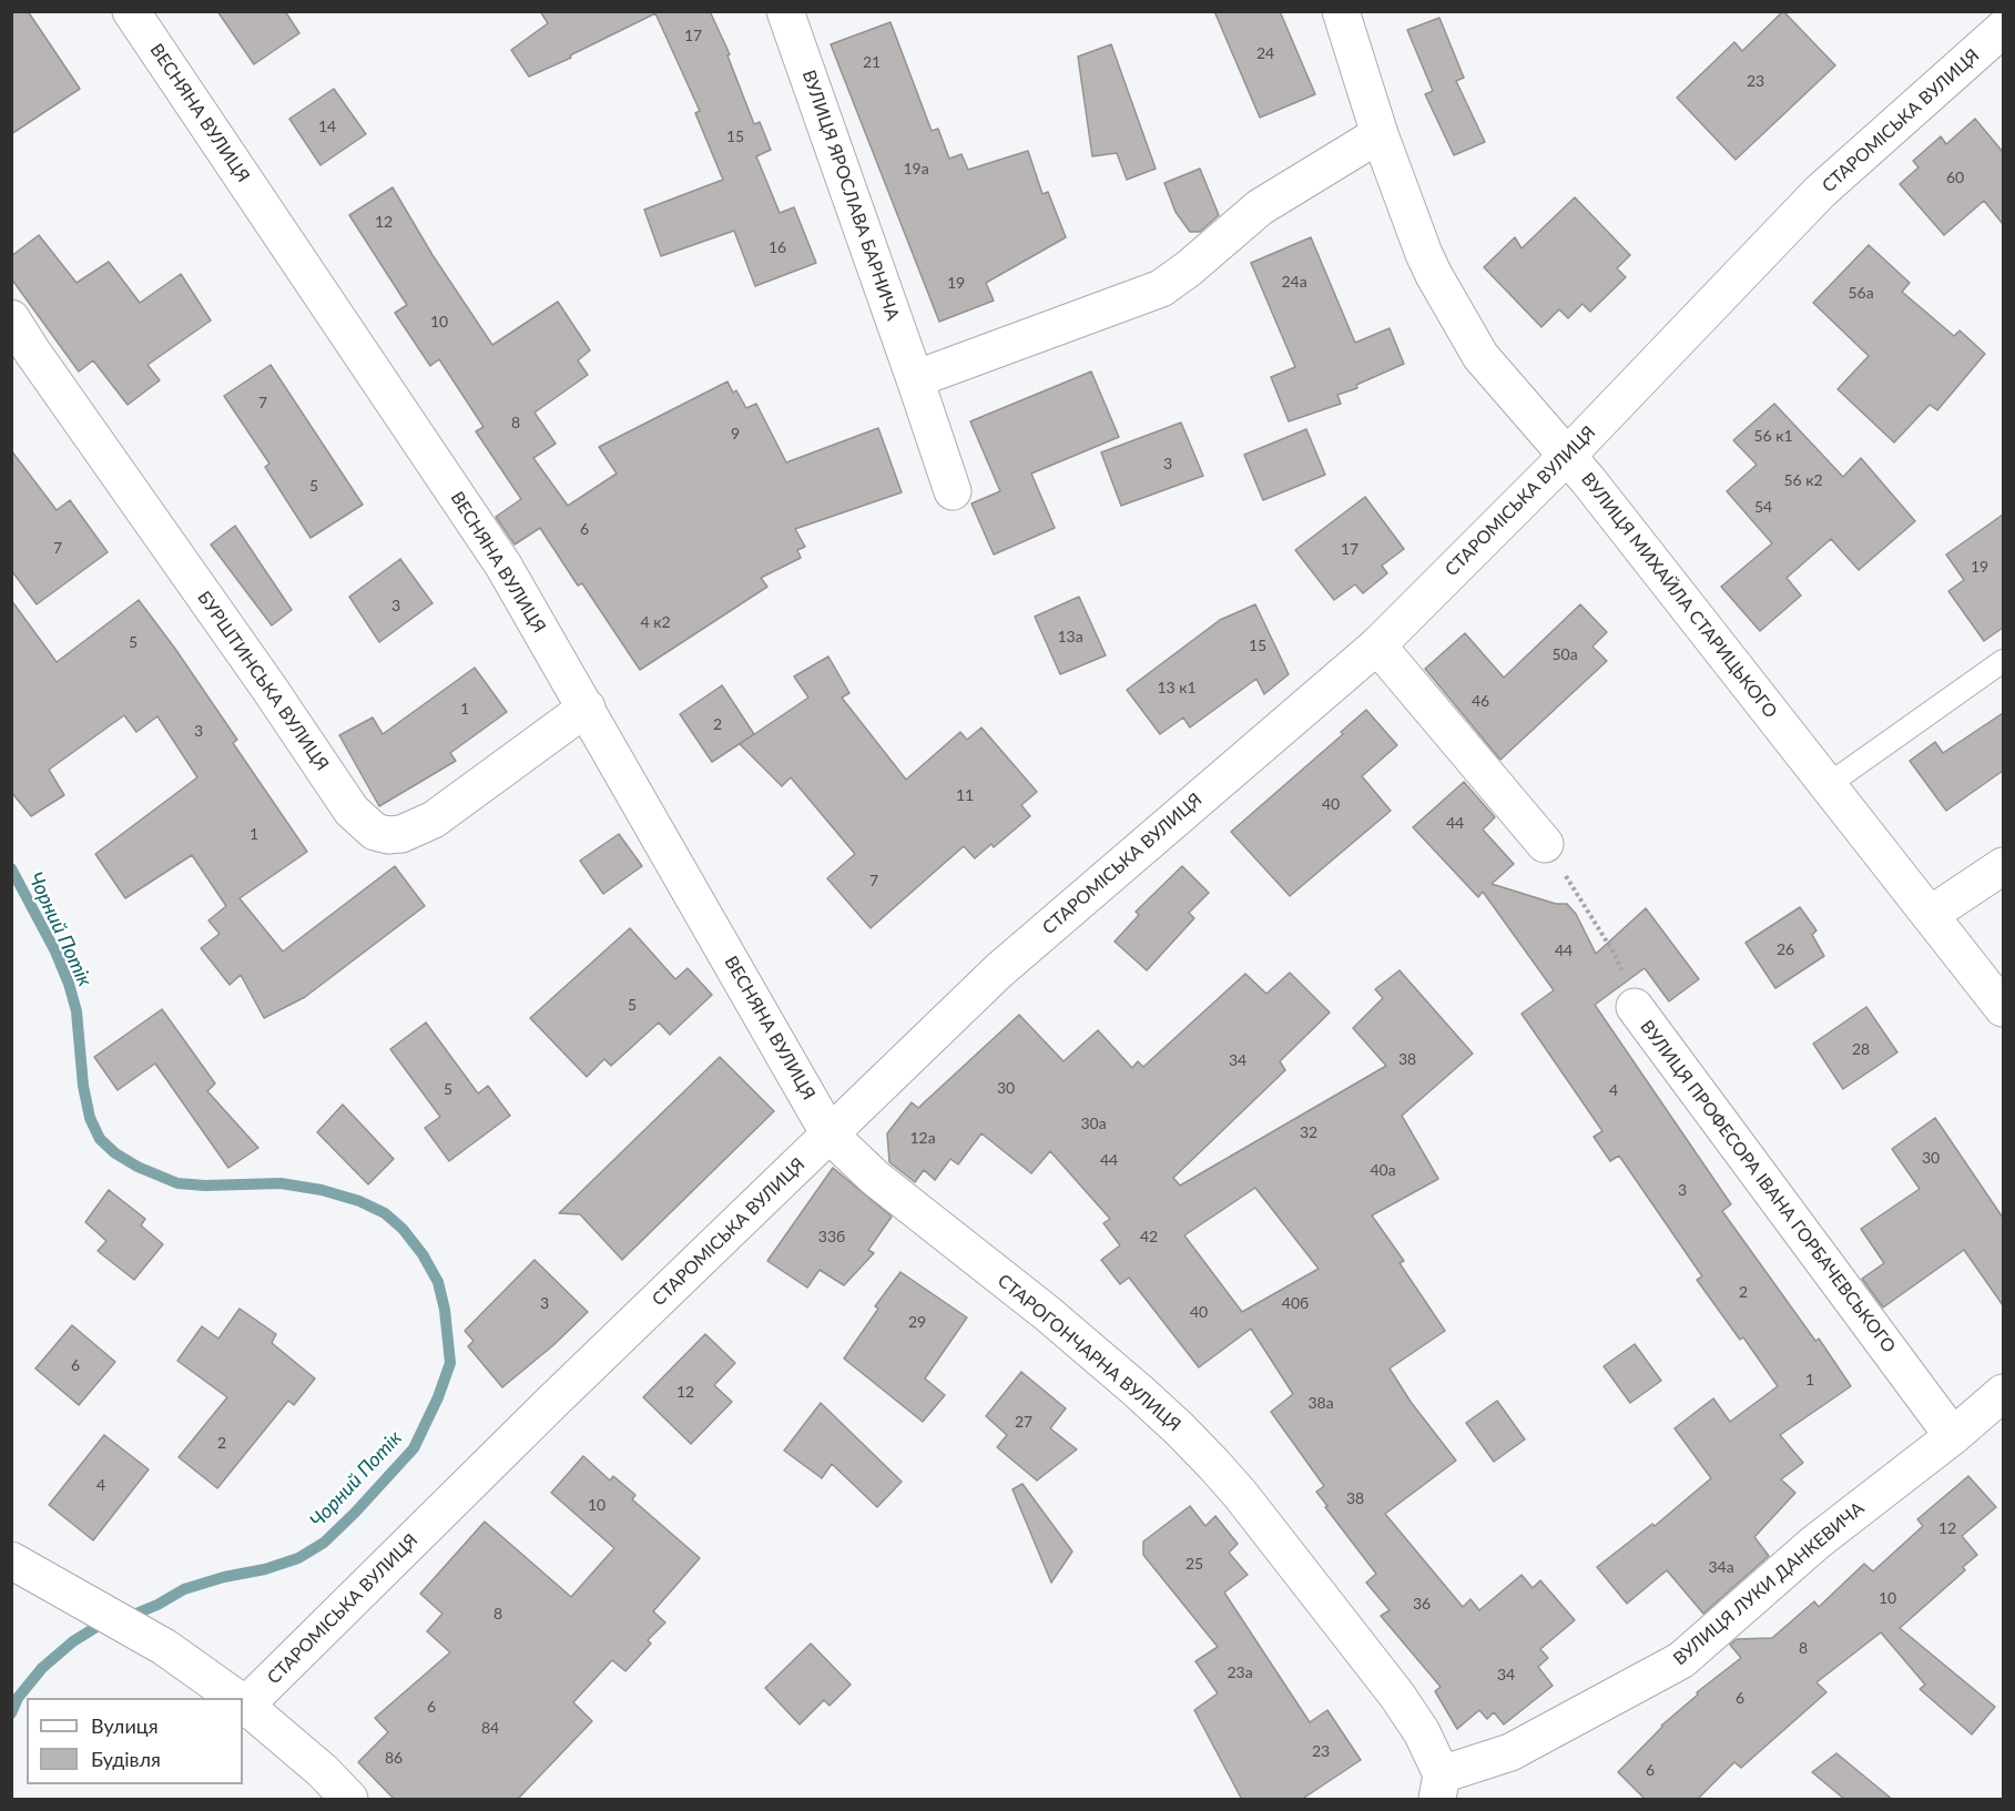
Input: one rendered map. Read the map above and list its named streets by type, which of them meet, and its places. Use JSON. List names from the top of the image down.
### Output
{
  "streets": {
    "street": [
      "ВЕСНЯНА ВУЛИЦЯ",
      "СТАРОМІСЬКА ВУЛИЦЯ",
      "ВУЛИЦЯ ЯРОСЛАВА БАРНИЧА",
      "ВУЛИЦЯ МИХАЙЛА СТАРИЦЬКОГО",
      "БУРШТИНСЬКА ВУЛИЦЯ",
      "ВУЛИЦЯ ПРОФЕСОРА ІВАНА ГОРБАЧЕВСЬКОГО",
      "СТАРОГОНЧАРНА ВУЛИЦЯ",
      "ВУЛИЦЯ ЛУКИ ДАНКЕВИЧА"
    ]
  },
  "crossings": [
    ["ВЕСНЯНА ВУЛИЦЯ", "СТАРОМІСЬКА ВУЛИЦЯ"],
    ["ВЕСНЯНА ВУЛИЦЯ", "БУРШТИНСЬКА ВУЛИЦЯ"],
    ["ВЕСНЯНА ВУЛИЦЯ", "СТАРОГОНЧАРНА ВУЛИЦЯ"],
    ["СТАРОМІСЬКА ВУЛИЦЯ", "ВУЛИЦЯ МИХАЙЛА СТАРИЦЬКОГО"],
    ["СТАРОМІСЬКА ВУЛИЦЯ", "СТАРОГОНЧАРНА ВУЛИЦЯ"],
    ["ВУЛИЦЯ ПРОФЕСОРА ІВАНА ГОРБАЧЕВСЬКОГО", "ВУЛИЦЯ ЛУКИ ДАНКЕВИЧА"],
    ["СТАРОГОНЧАРНА ВУЛИЦЯ", "ВУЛИЦЯ ЛУКИ ДАНКЕВИЧА"]
  ],
  "water": ["Чорний Потік"],
  "house_numbers": [
    "17",
    "24",
    "21",
    "23",
    "14",
    "15",
    "19а",
    "60",
    "12",
    "16",
    "24а",
    "19",
    "56а",
    "10",
    "7",
    "8",
    "9",
    "56 к1",
    "3",
    "56 к2",
    "5",
    "54",
    "6",
    "7",
    "17",
    "19",
    "3",
    "4 к2",
    "13а",
    "5",
    "15",
    "50а",
    "13 к1",
    "46",
    "1",
    "2",
    "3",
    "11",
    "40",
    "44",
    "1",
    "7",
    "26",
    "44",
    "5",
    "28",
    "38",
    "34",
    "30",
    "5",
    "4",
    "30а",
    "32",
    "12а",
    "30",
    "44",
    "40а",
    "3",
    "33б",
    "42",
    "2",
    "3",
    "40б",
    "40",
    "29",
    "6",
    "1",
    "12",
    "38а",
    "27",
    "2",
    "4",
    "38",
    "10",
    "12",
    "25",
    "34а",
    "10",
    "36",
    "8",
    "8",
    "23а",
    "34",
    "6",
    "6",
    "84",
    "23",
    "86",
    "6"
  ],
  "legend": ["Вулиця", "Будівля"]
}
